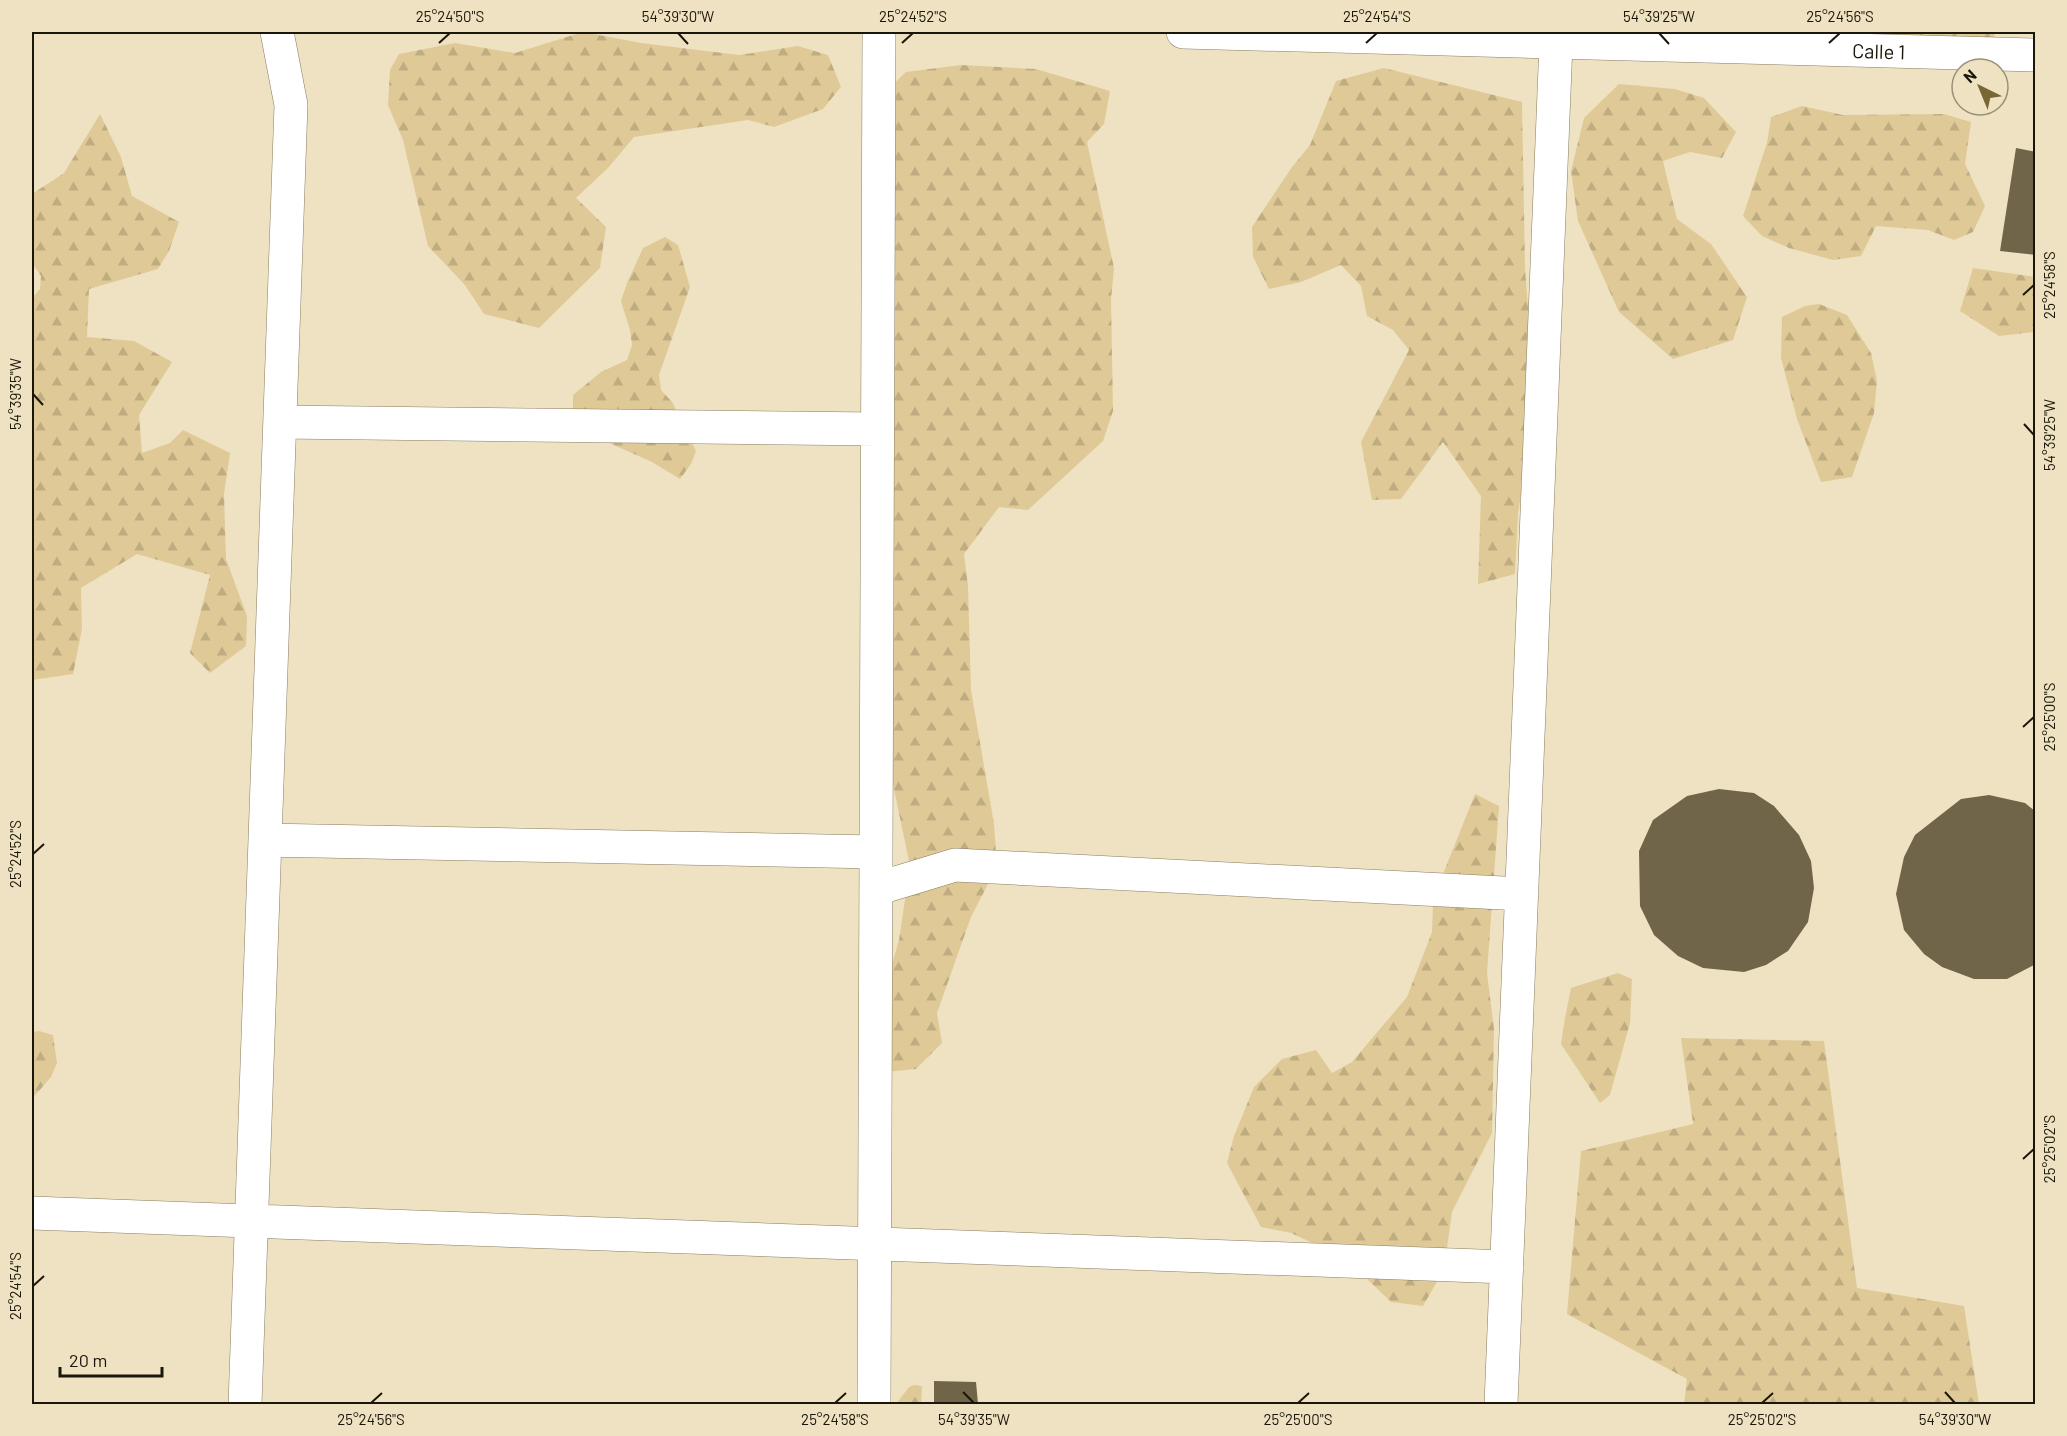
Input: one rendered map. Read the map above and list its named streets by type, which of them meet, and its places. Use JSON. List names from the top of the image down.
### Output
{
  "streets": {
    "street": ["Calle 1"]
  },
  "scale_bar": "20 m",
  "north": "top left",
  "coordinates": [
    "25°24'50\"S",
    "54°39'30\"W",
    "25°24'52\"S",
    "25°24'54\"S",
    "54°39'25\"W",
    "25°24'56\"S",
    "25°24'58\"S",
    "54°39'35\"W",
    "25°25'00\"S",
    "25°25'02\"S"
  ]
}
